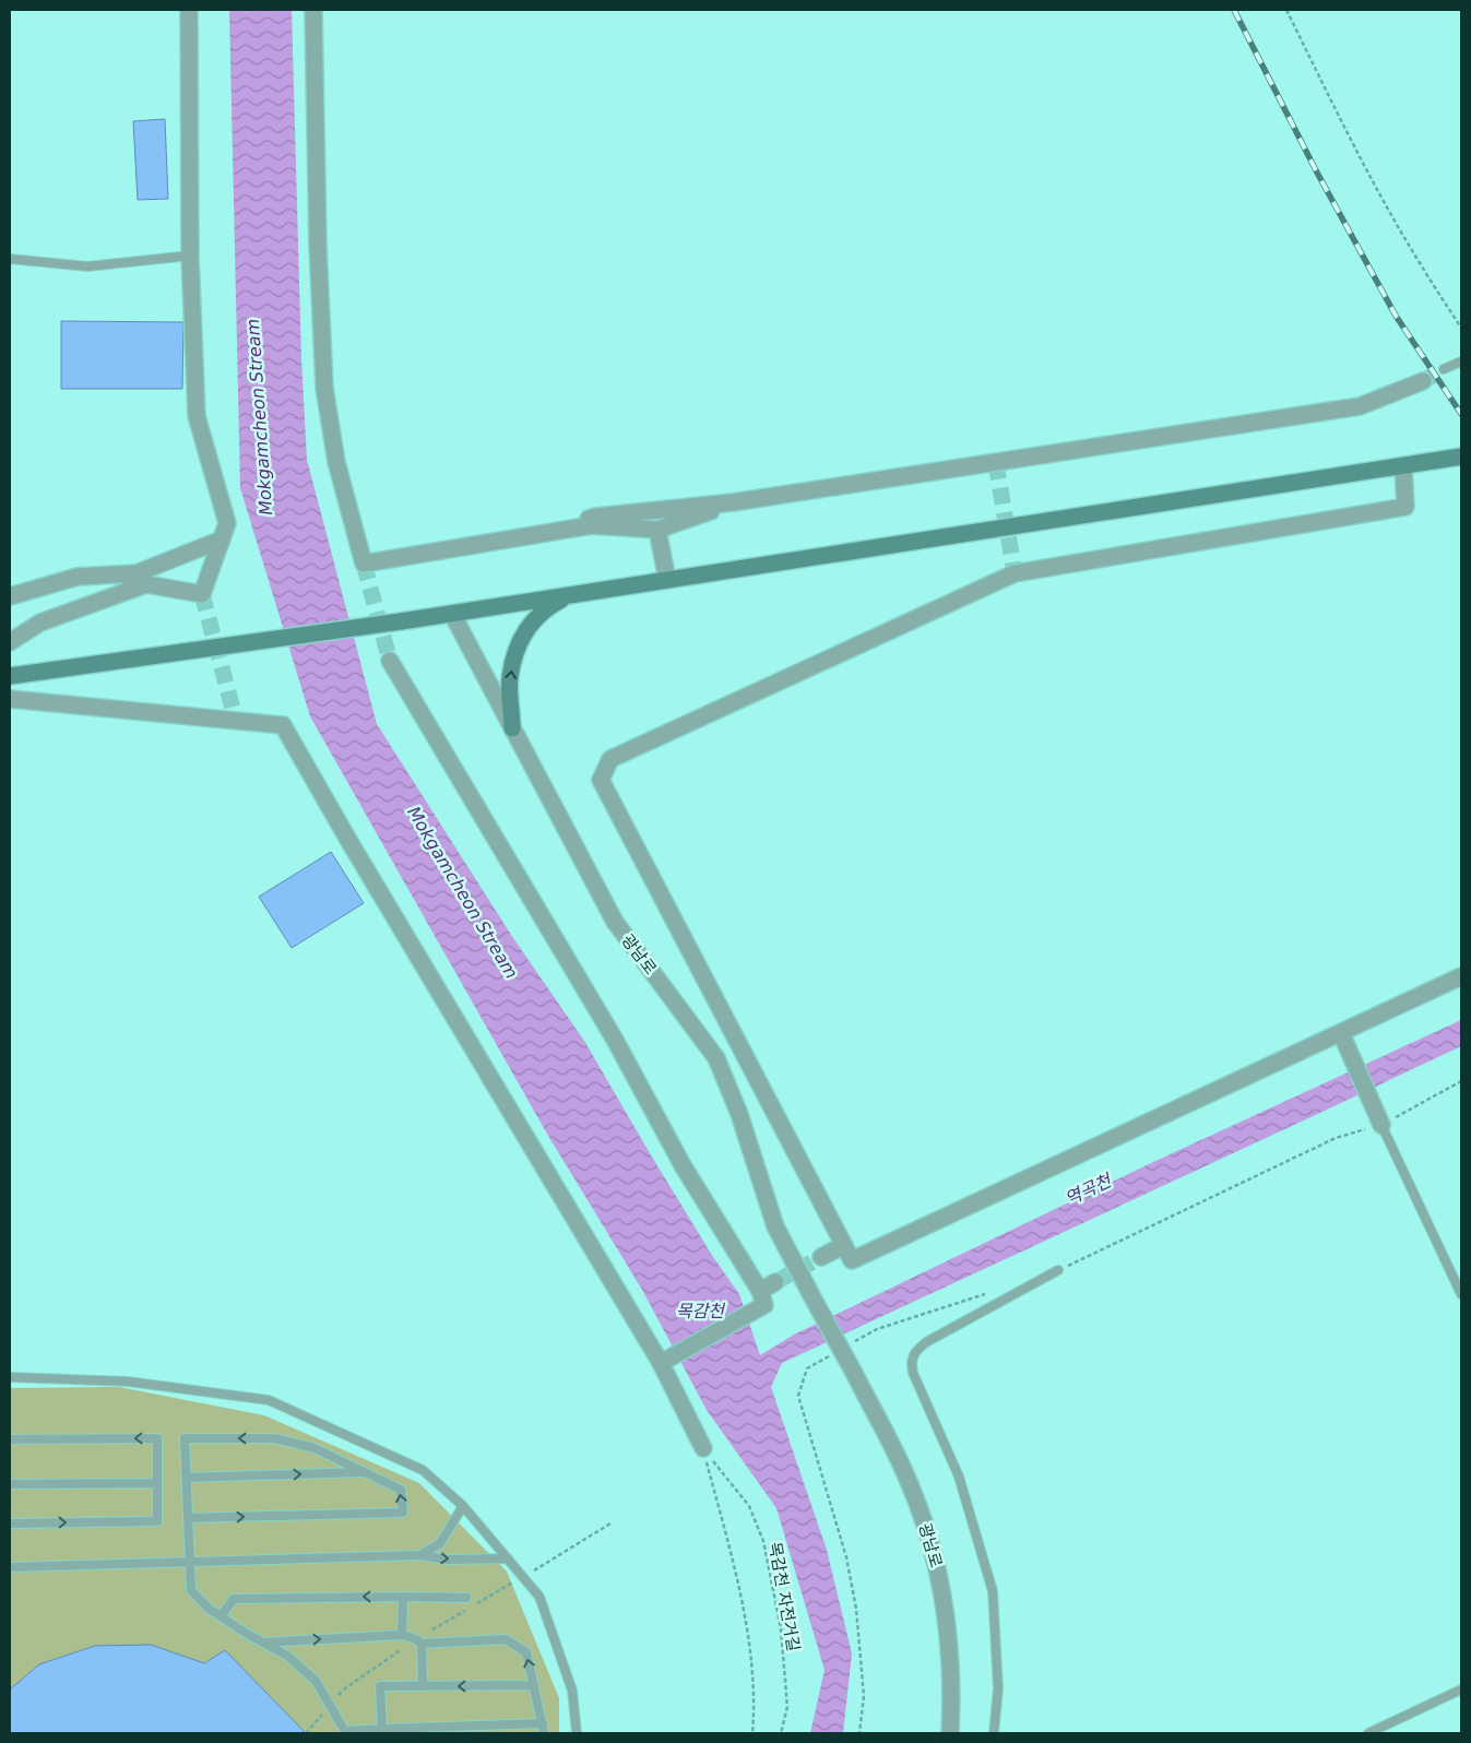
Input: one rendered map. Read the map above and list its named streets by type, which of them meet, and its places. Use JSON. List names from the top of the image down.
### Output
{
  "streets": {
    "street": ["광남로"],
    "path": ["목감천 자전거길"]
  },
  "water": ["Mokgamcheon Stream", "역곡천", "목감천"]
}
